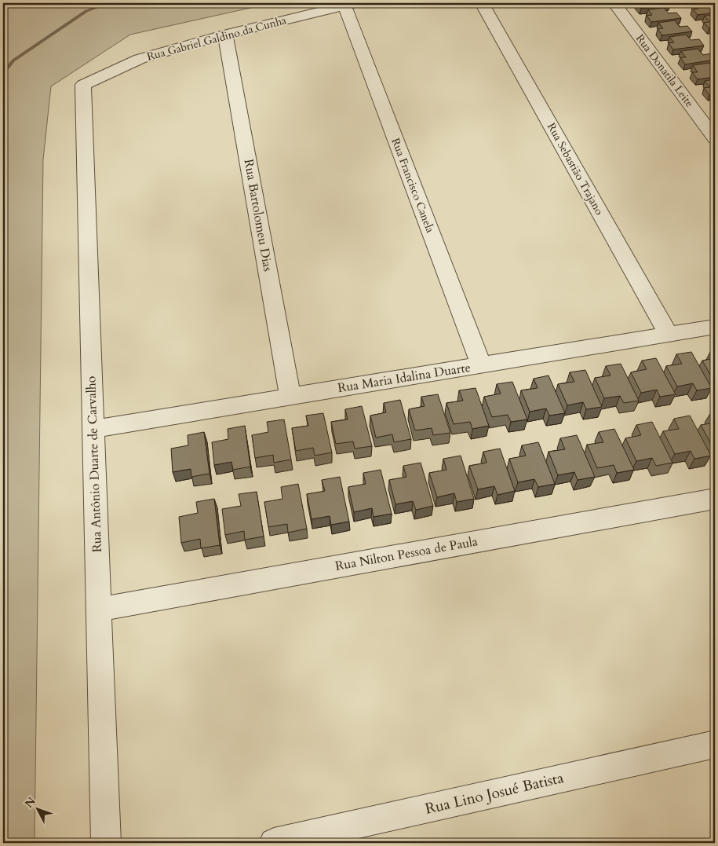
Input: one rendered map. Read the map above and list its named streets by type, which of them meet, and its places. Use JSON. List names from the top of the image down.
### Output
{
  "streets": {
    "street": [
      "Rua Gabriel Galdino da Cunha",
      "Rua Donatila Leite",
      "Rua Sebastião Trajano",
      "Rua Francisco Canela",
      "Rua Bartolomeu Dias",
      "Rua Maria Idalina Duarte",
      "Rua Antônio Duarte de Carvalho",
      "Rua Nilton Pessoa de Paula",
      "Rua Lino Josué Batista"
    ]
  },
  "crossings": [
    ["Rua Gabriel Galdino da Cunha", "Rua Francisco Canela"],
    ["Rua Gabriel Galdino da Cunha", "Rua Bartolomeu Dias"],
    ["Rua Gabriel Galdino da Cunha", "Rua Antônio Duarte de Carvalho"],
    ["Rua Sebastião Trajano", "Rua Maria Idalina Duarte"],
    ["Rua Francisco Canela", "Rua Maria Idalina Duarte"],
    ["Rua Bartolomeu Dias", "Rua Maria Idalina Duarte"],
    ["Rua Maria Idalina Duarte", "Rua Antônio Duarte de Carvalho"],
    ["Rua Antônio Duarte de Carvalho", "Rua Nilton Pessoa de Paula"]
  ],
  "north": "top left"
}
